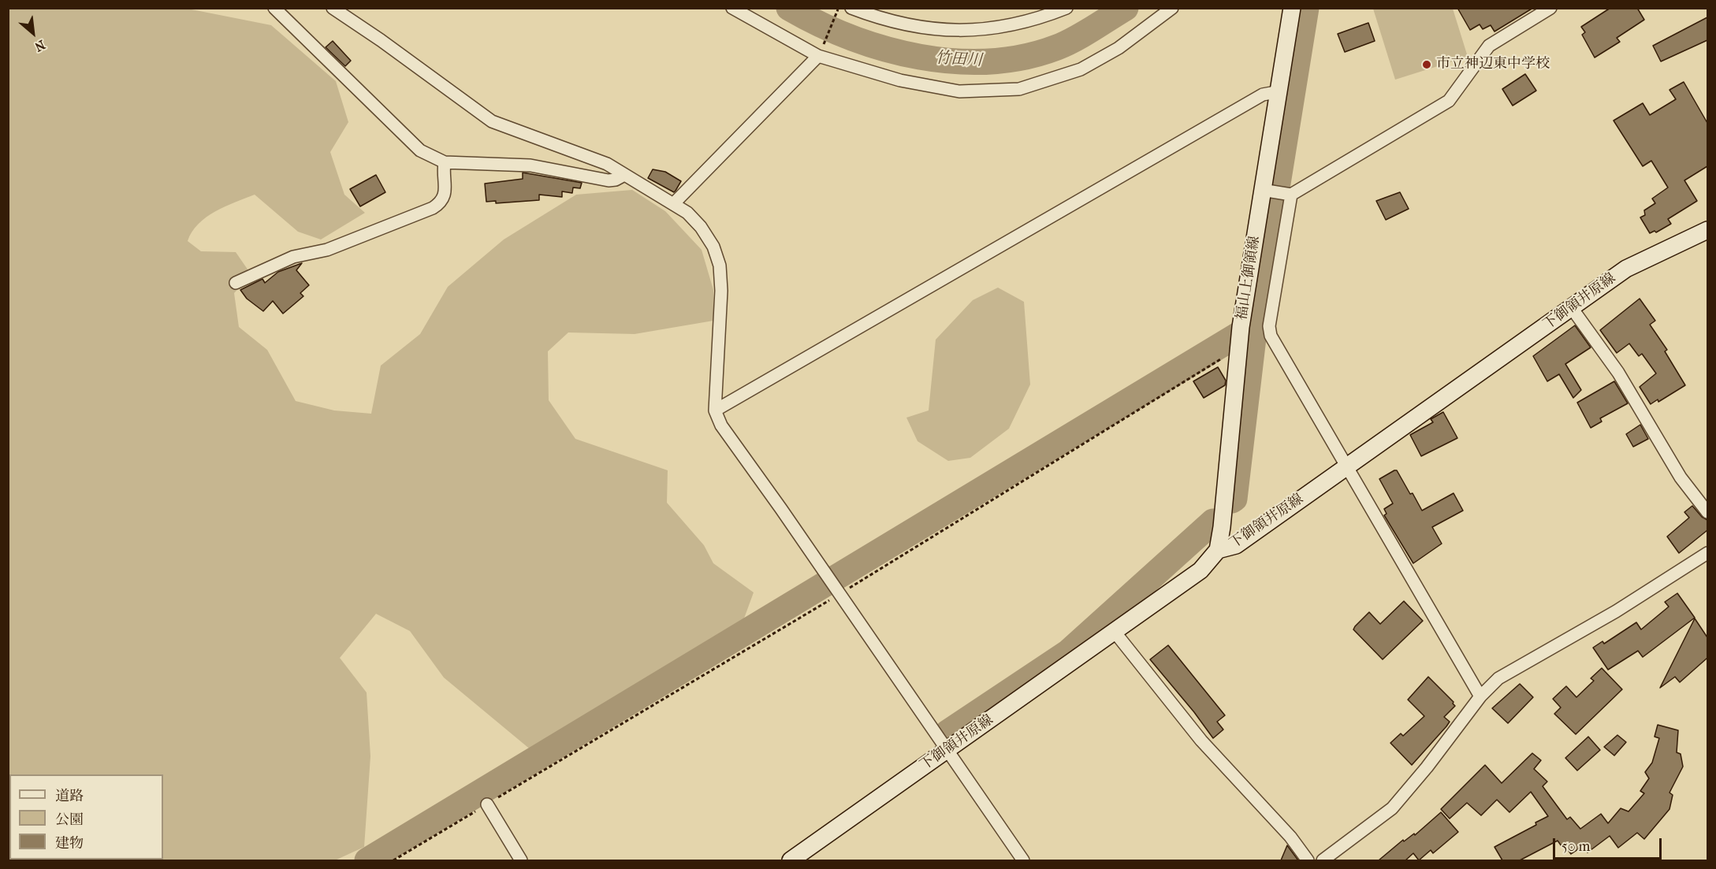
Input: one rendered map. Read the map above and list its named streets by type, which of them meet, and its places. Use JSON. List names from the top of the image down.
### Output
{
  "streets": {
    "main road": ["福山上御領線", "下御領井原線"]
  },
  "crossings": [
    ["福山上御領線", "下御領井原線"]
  ],
  "water": ["竹田川"],
  "places": ["市立神辺東中学校"],
  "legend": ["道路", "公園", "建物"],
  "scale_bar": "50 m",
  "north": "bottom right"
}
